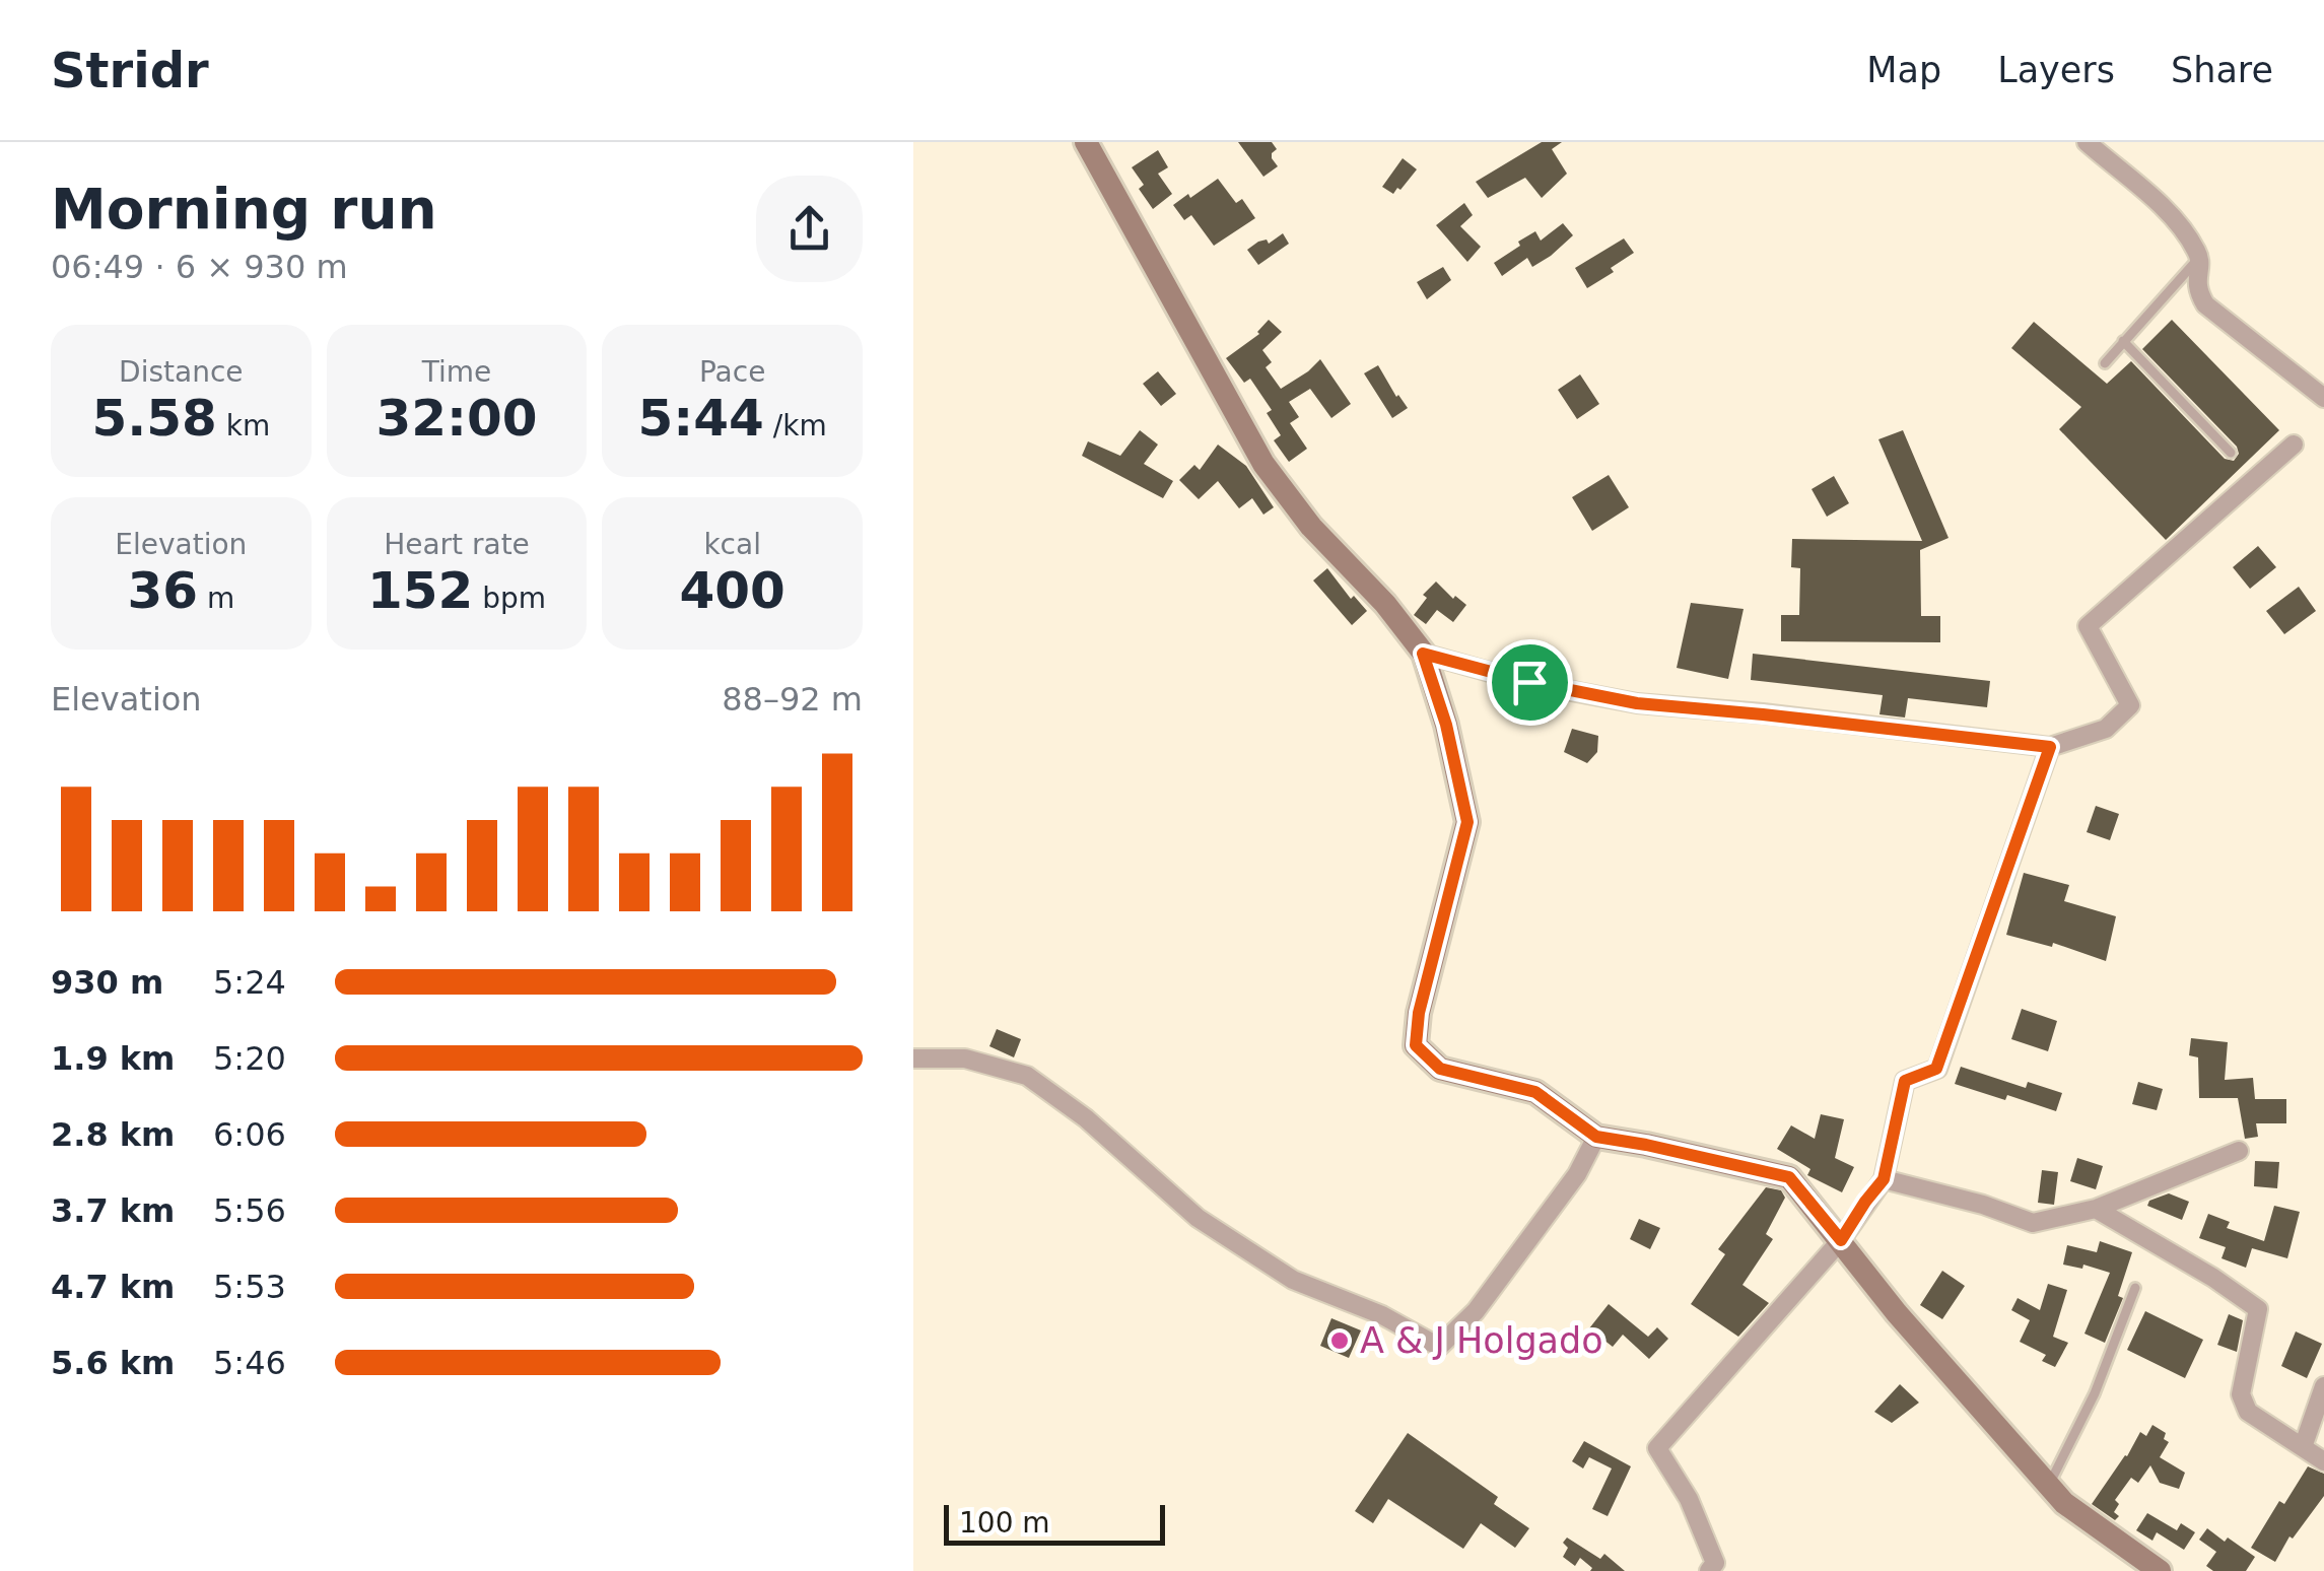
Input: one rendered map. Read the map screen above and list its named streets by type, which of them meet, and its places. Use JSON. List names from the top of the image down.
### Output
{
  "places": ["A & J Holgado"],
  "scale_bar": "100 m",
  "page": {
    "header": "Stridr",
    "nav": ["Map", "Layers", "Share"],
    "heading": ["Morning run", "06:49 · 6 × 930 m"],
    "stats": [
      ["Distance", "5.58 km"],
      ["Time", "32:00"],
      ["Pace", "5:44 /km"],
      ["Elevation", "36 m"],
      ["Heart rate", "152 bpm"],
      ["kcal", "400"]
    ],
    "chart": ["Elevation", "88–92 m"],
    "list": [
      {
        "name": "930 m",
        "note": "5:24"
      },
      {
        "name": "1.9 km",
        "note": "5:20"
      },
      {
        "name": "2.8 km",
        "note": "6:06"
      },
      {
        "name": "3.7 km",
        "note": "5:56"
      },
      {
        "name": "4.7 km",
        "note": "5:53"
      },
      {
        "name": "5.6 km",
        "note": "5:46"
      }
    ],
    "scale": "100 m"
  }
}
